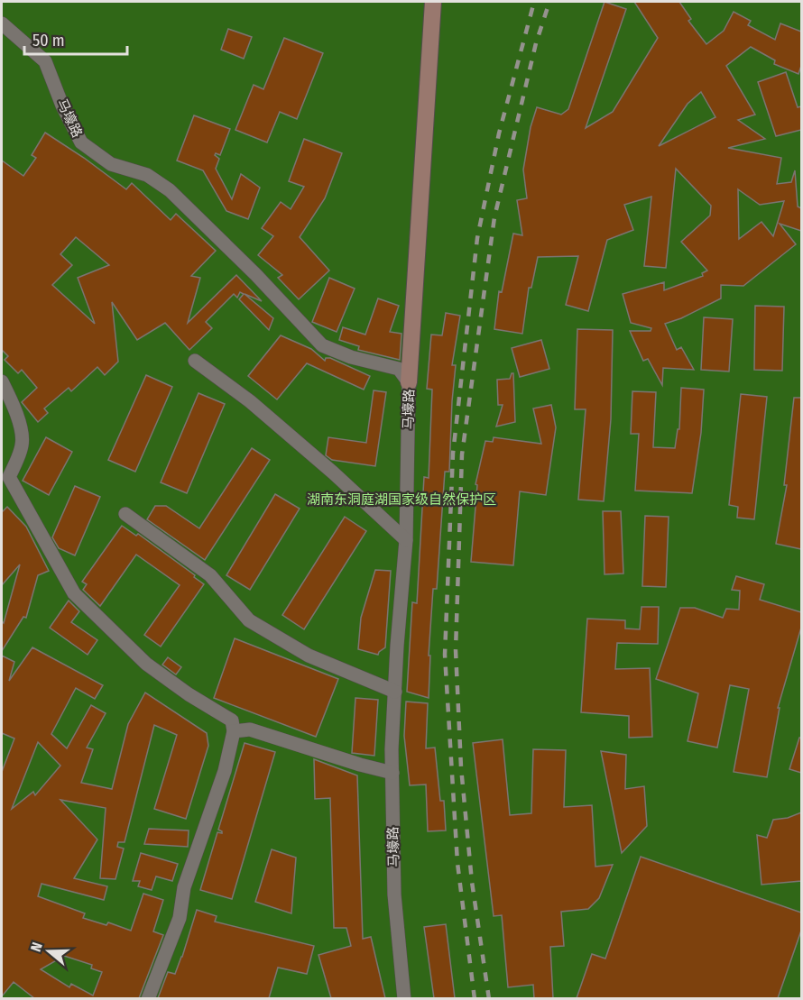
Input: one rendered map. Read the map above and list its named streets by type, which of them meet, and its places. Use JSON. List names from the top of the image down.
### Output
{
  "streets": {
    "street": ["马壕路"]
  },
  "parks": ["湖南东洞庭湖国家级自然保护区"],
  "scale_bar": "50 m",
  "north": "left"
}
